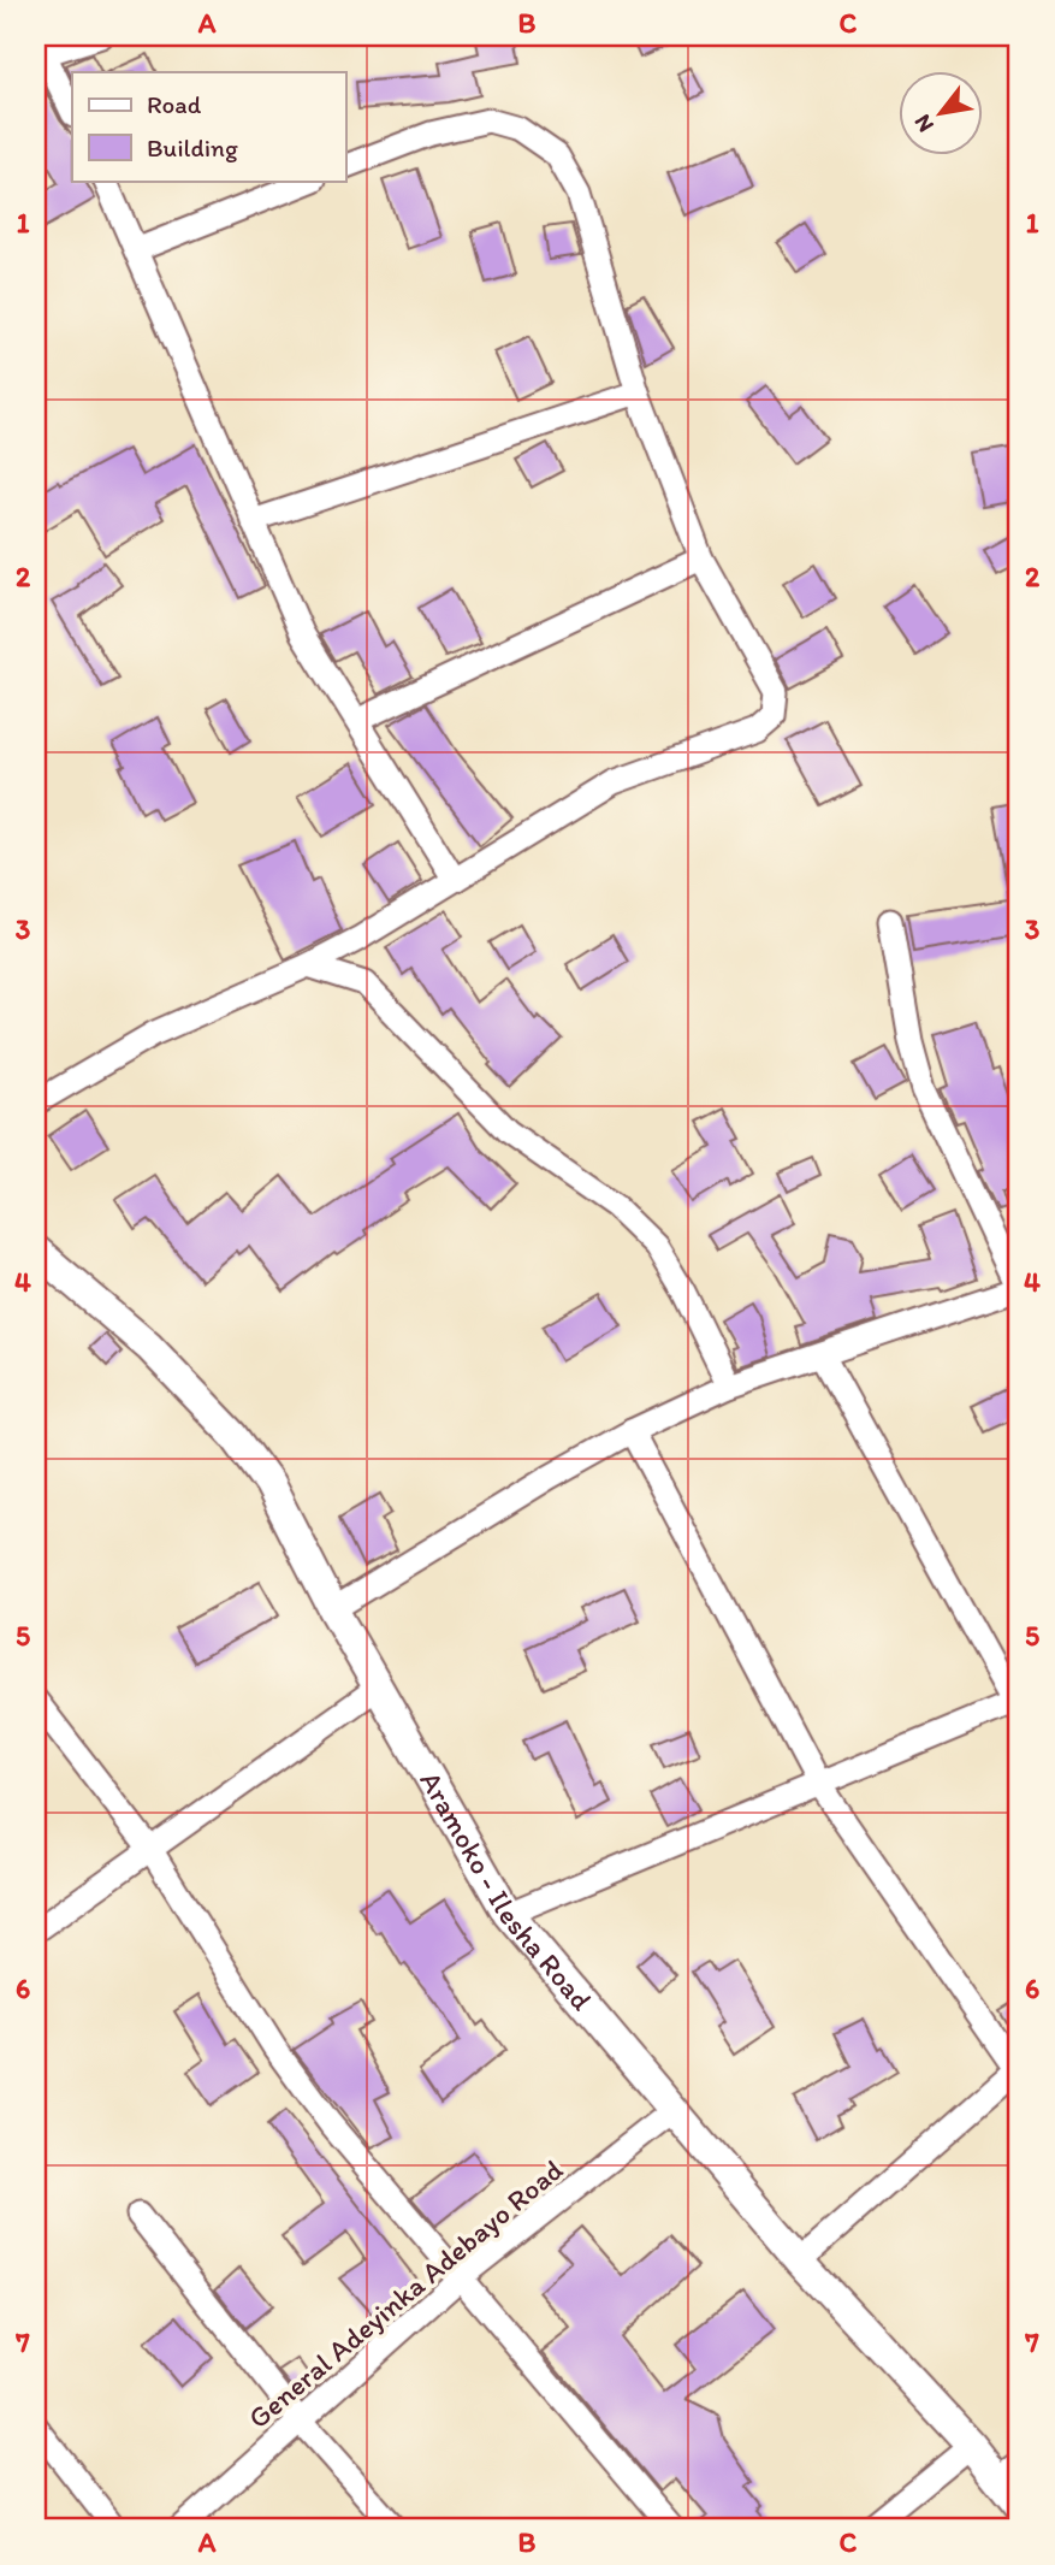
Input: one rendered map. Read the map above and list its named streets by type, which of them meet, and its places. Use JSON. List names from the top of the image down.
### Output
{
  "streets": {
    "main road": ["Aramoko - Ilesha Road"],
    "street": ["General Adeyinka Adebayo Road"]
  },
  "crossings": [
    ["Aramoko - Ilesha Road", "General Adeyinka Adebayo Road"]
  ],
  "legend": ["Road", "Building"],
  "north": "bottom left",
  "grid": {
    "columns": ["A", "B", "C"],
    "rows": [
      "1",
      "2",
      "3",
      "4",
      "5",
      "6",
      "7"
    ]
  }
}
